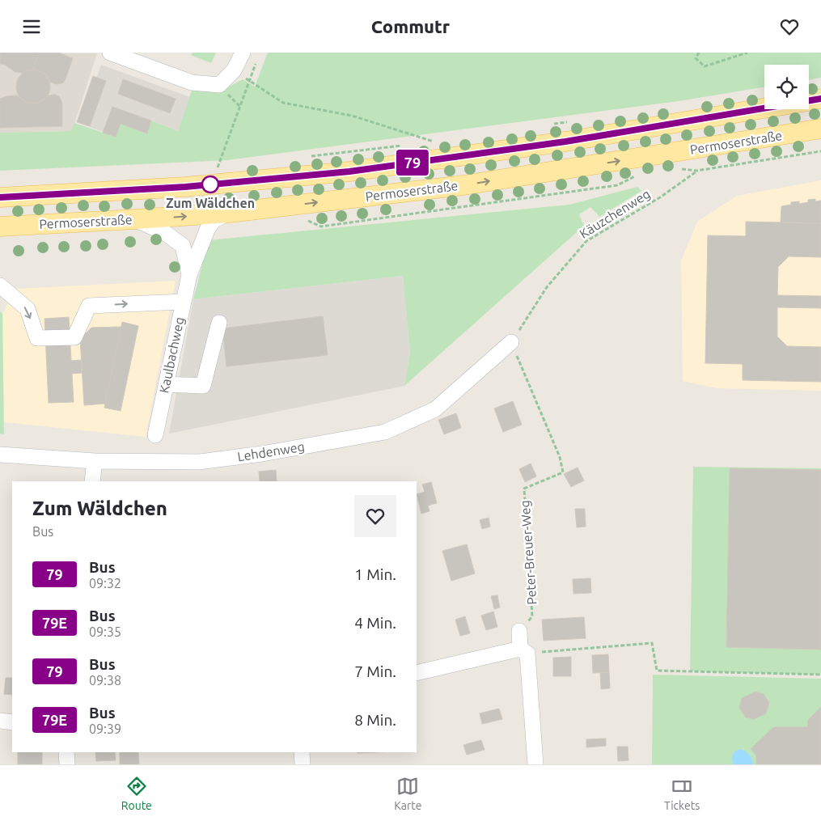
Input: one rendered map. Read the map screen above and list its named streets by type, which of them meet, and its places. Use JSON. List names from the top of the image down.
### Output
{
  "streets": {
    "main road": ["Permoserstraße"],
    "street": ["Kaulbachweg", "Lehdenweg"],
    "path": ["Käuzchenweg", "Peter-Breuer-Weg"]
  },
  "crossings": [
    ["Permoserstraße", "Kaulbachweg"],
    ["Käuzchenweg", "Lehdenweg"],
    ["Käuzchenweg", "Peter-Breuer-Weg"],
    ["Lehdenweg", "Peter-Breuer-Weg"]
  ],
  "places": ["Zum Wäldchen"],
  "lines": ["bus line 79"],
  "page": {
    "header": "Commutr",
    "on_map": "79",
    "heading": ["Zum Wäldchen", "Bus"],
    "list": [
      {
        "mark": "79",
        "name": "Bus",
        "note": "09:32",
        "value": "1 Min."
      },
      {
        "mark": "79E",
        "name": "Bus",
        "note": "09:35",
        "value": "4 Min."
      },
      {
        "mark": "79",
        "name": "Bus",
        "note": "09:38",
        "value": "7 Min."
      },
      {
        "mark": "79E",
        "name": "Bus",
        "note": "09:39",
        "value": "8 Min."
      }
    ],
    "tabs": ["Route", "Karte", "Tickets"]
  }
}
